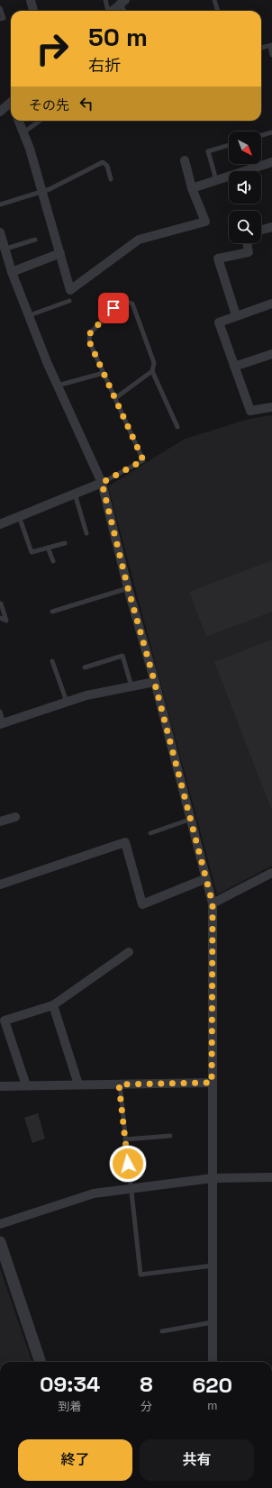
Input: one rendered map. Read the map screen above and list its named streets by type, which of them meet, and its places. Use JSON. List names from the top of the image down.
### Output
{
  "north": "bottom right",
  "page": {
    "turn": ["50 m", "右折"],
    "then": "その先",
    "eta": [
      "09:34",
      "到着",
      "8",
      "分",
      "620",
      "m"
    ],
    "buttons": ["終了", "共有"]
  }
}
